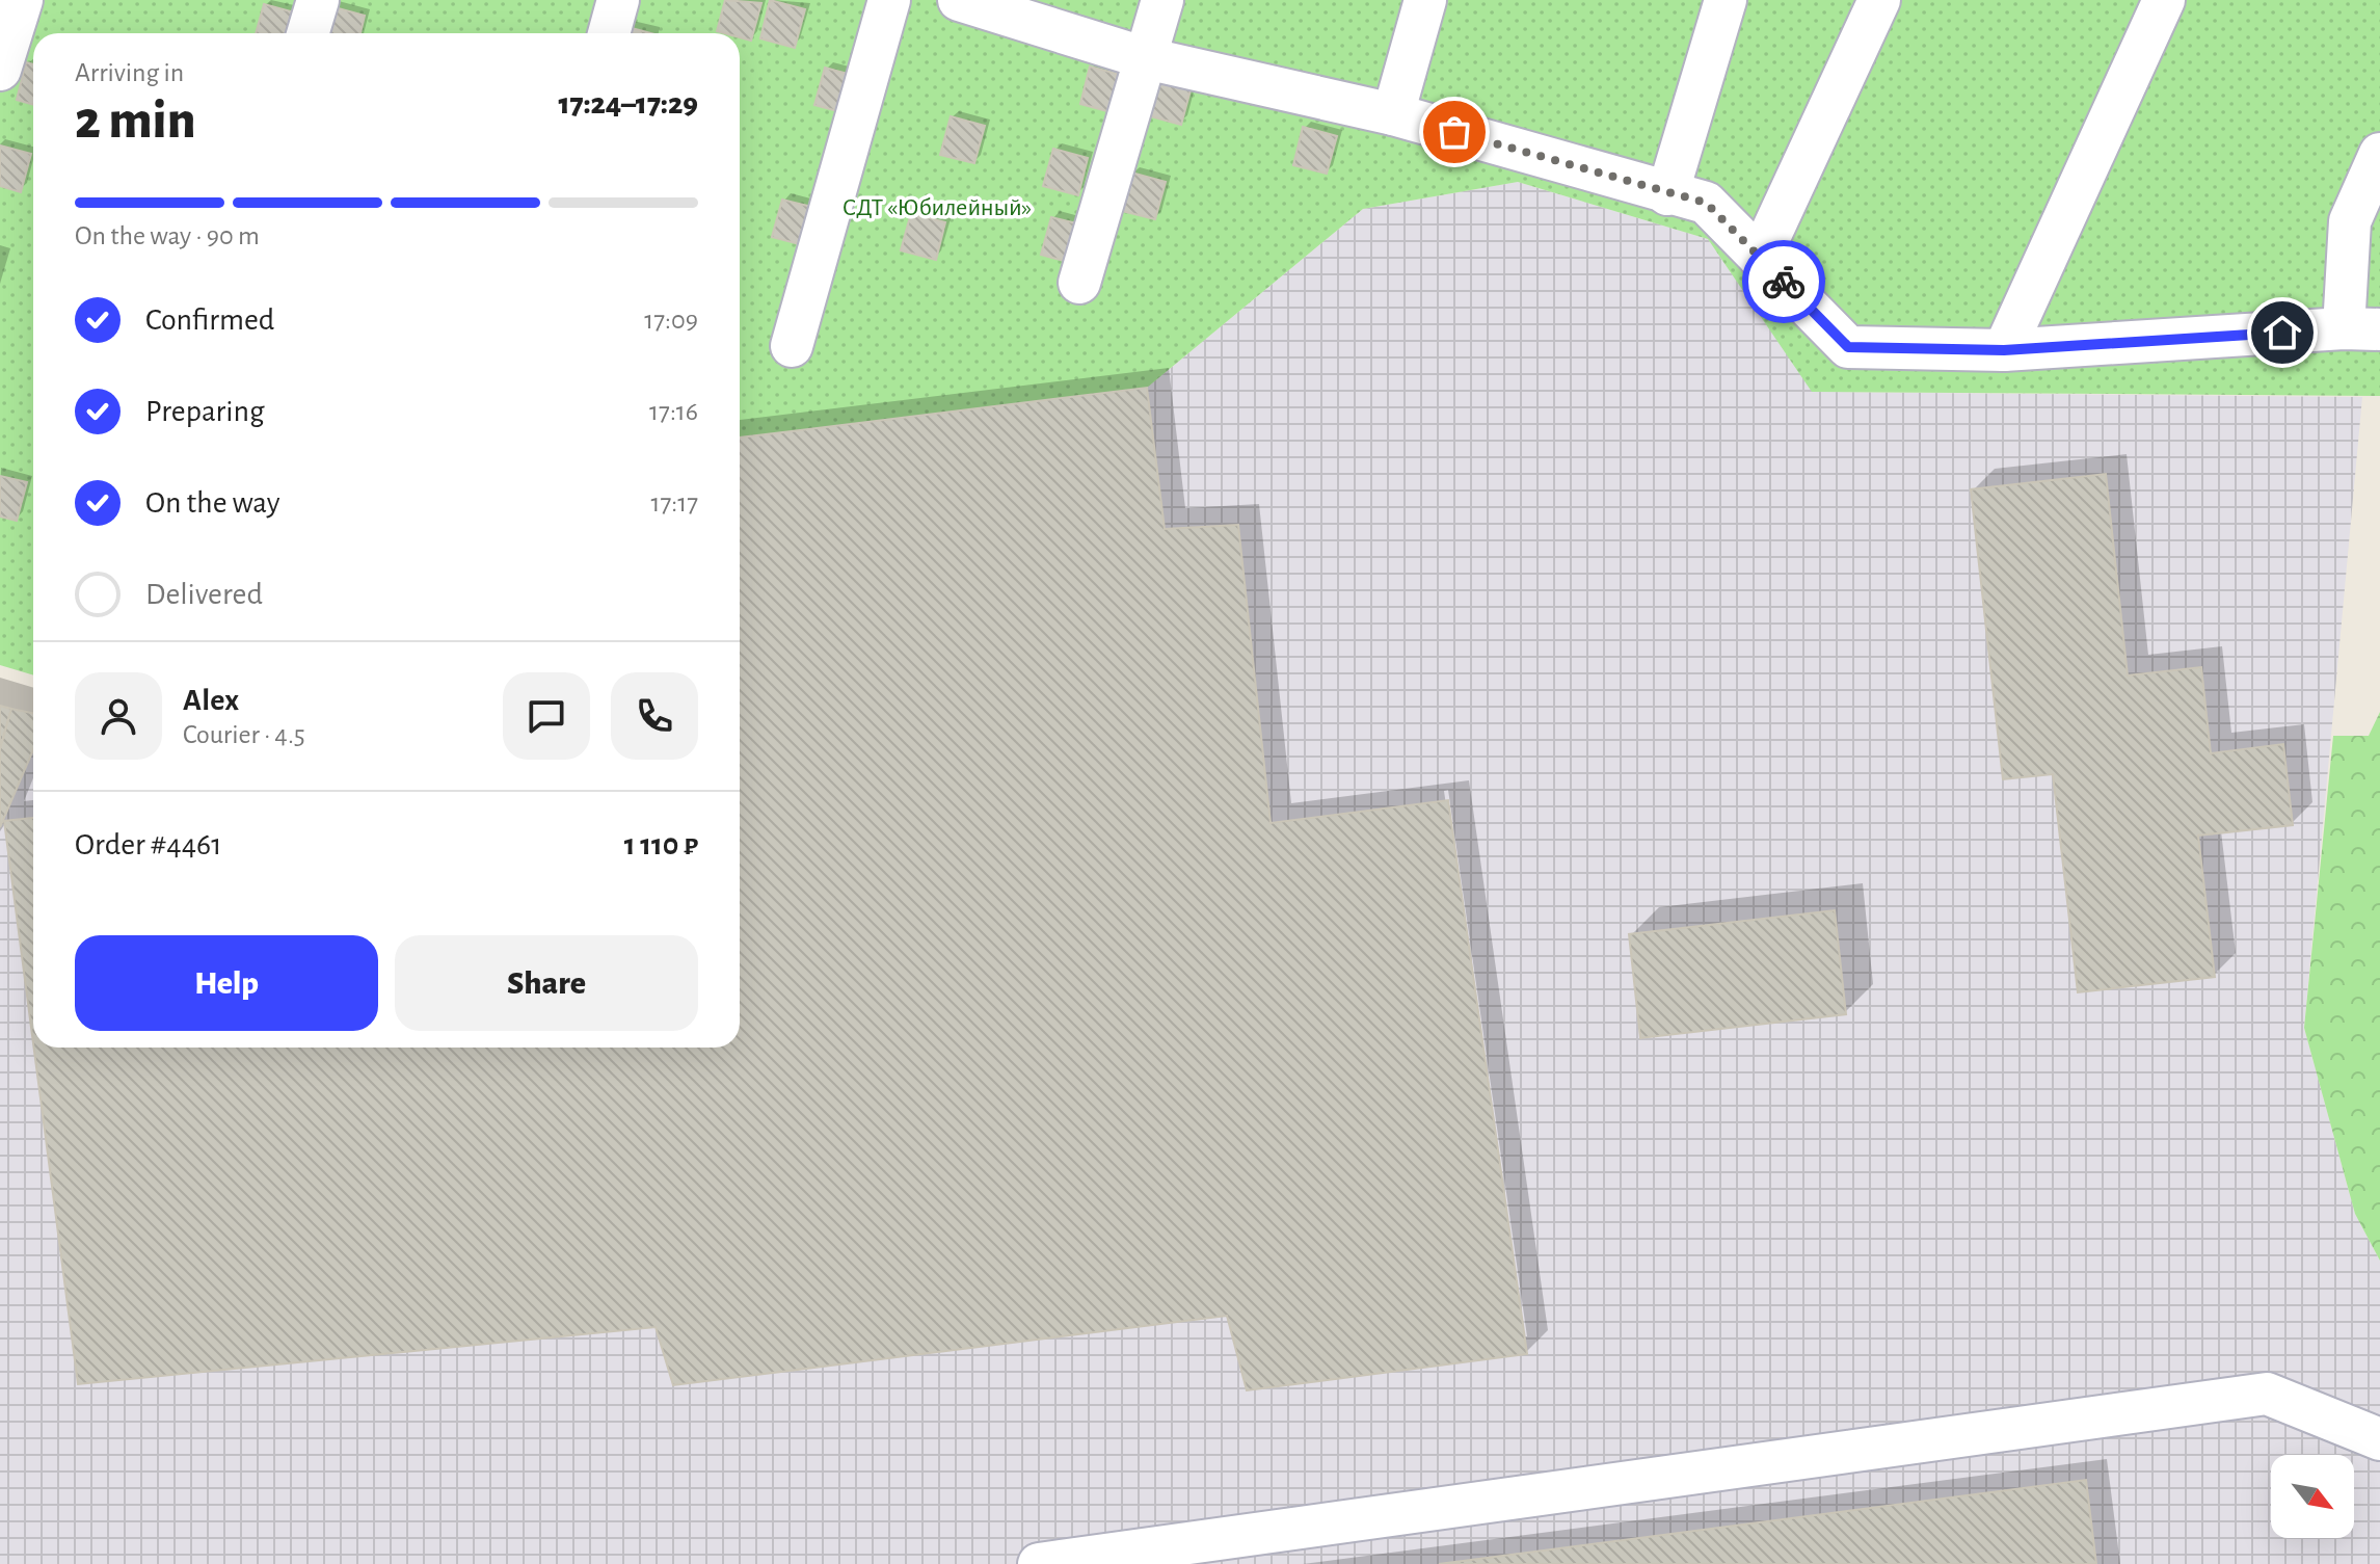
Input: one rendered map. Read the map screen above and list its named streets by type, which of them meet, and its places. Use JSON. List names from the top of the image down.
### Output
{
  "parks": ["СДТ «Юбилейный»"],
  "north": "bottom right",
  "page": {
    "heading": ["2 min", "Arriving in", "17:24–17:29"],
    "panel": [
      "Alex",
      "Courier · 4.5",
      "Order #4461",
      "1 110 ₽"
    ],
    "bar": "On the way · 90 m",
    "list": [
      ["Confirmed", "17:09"],
      ["Preparing", "17:16"],
      ["On the way", "17:17"],
      "Delivered"
    ],
    "buttons": ["Help", "Share"]
  }
}
